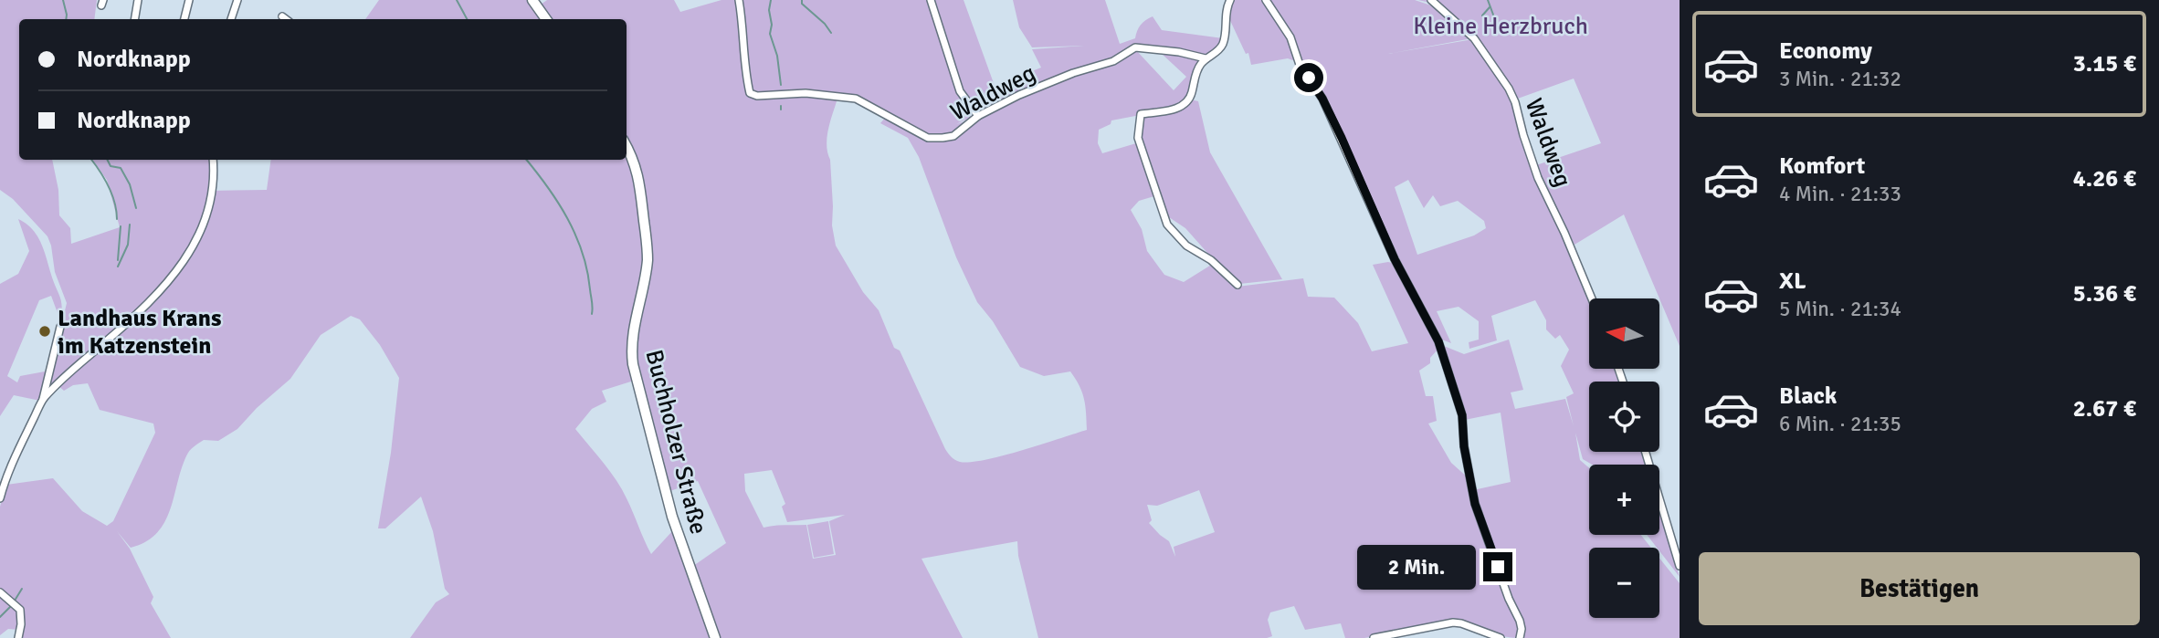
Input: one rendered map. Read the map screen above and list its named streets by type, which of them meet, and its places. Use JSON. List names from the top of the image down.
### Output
{
  "streets": {
    "street": ["Waldweg", "Buchholzer Straße"]
  },
  "parks": ["Kleine Herzbruch"],
  "places": ["Landhaus Krans im Katzenstein"],
  "north": "left",
  "page": {
    "list": [
      {
        "name": "Economy",
        "note": "3 Min. · 21:32",
        "value": "3.15 €"
      },
      {
        "name": "Komfort",
        "note": "4 Min. · 21:33",
        "value": "4.26 €"
      },
      {
        "name": "XL",
        "note": "5 Min. · 21:34",
        "value": "5.36 €"
      },
      {
        "name": "Black",
        "note": "6 Min. · 21:35",
        "value": "2.67 €"
      }
    ],
    "banner": ["Nordknapp", "Nordknapp"],
    "map_buttons": ["+", "−"],
    "buttons": "Bestätigen",
    "bubble": "2 Min."
  }
}
